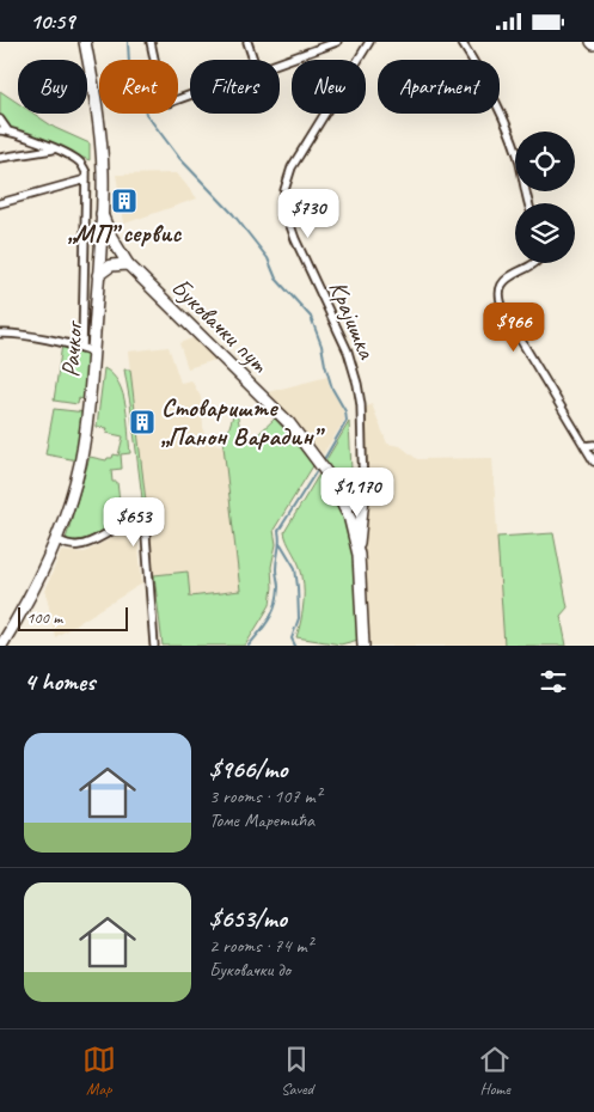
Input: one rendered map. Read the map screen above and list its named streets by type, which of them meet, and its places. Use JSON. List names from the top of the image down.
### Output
{
  "streets": {
    "main road": ["Буковачки пут", "Рачког"],
    "street": ["Крајишка"]
  },
  "crossings": [
    ["Буковачки пут", "Рачког"]
  ],
  "places": {
    "building": ["„МП” сервис", "Стовариште „Панон Варадин”"]
  },
  "scale_bar": "100 m",
  "page": {
    "status": "10:59",
    "chip": [
      "Buy",
      "Rent",
      "Filters",
      "New",
      "Apartment"
    ],
    "price": [
      "$730",
      "$966",
      "$1,170",
      "$653"
    ],
    "scale": "100 m",
    "heading": "4 homes",
    "list": [
      {
        "name": "$966/mo",
        "note": "3 rooms · 107 m² · Томе Маретића"
      },
      {
        "name": "$653/mo",
        "note": "2 rooms · 74 m² · Буковачки до"
      }
    ],
    "tabs": ["Map", "Saved", "Home"]
  }
}
